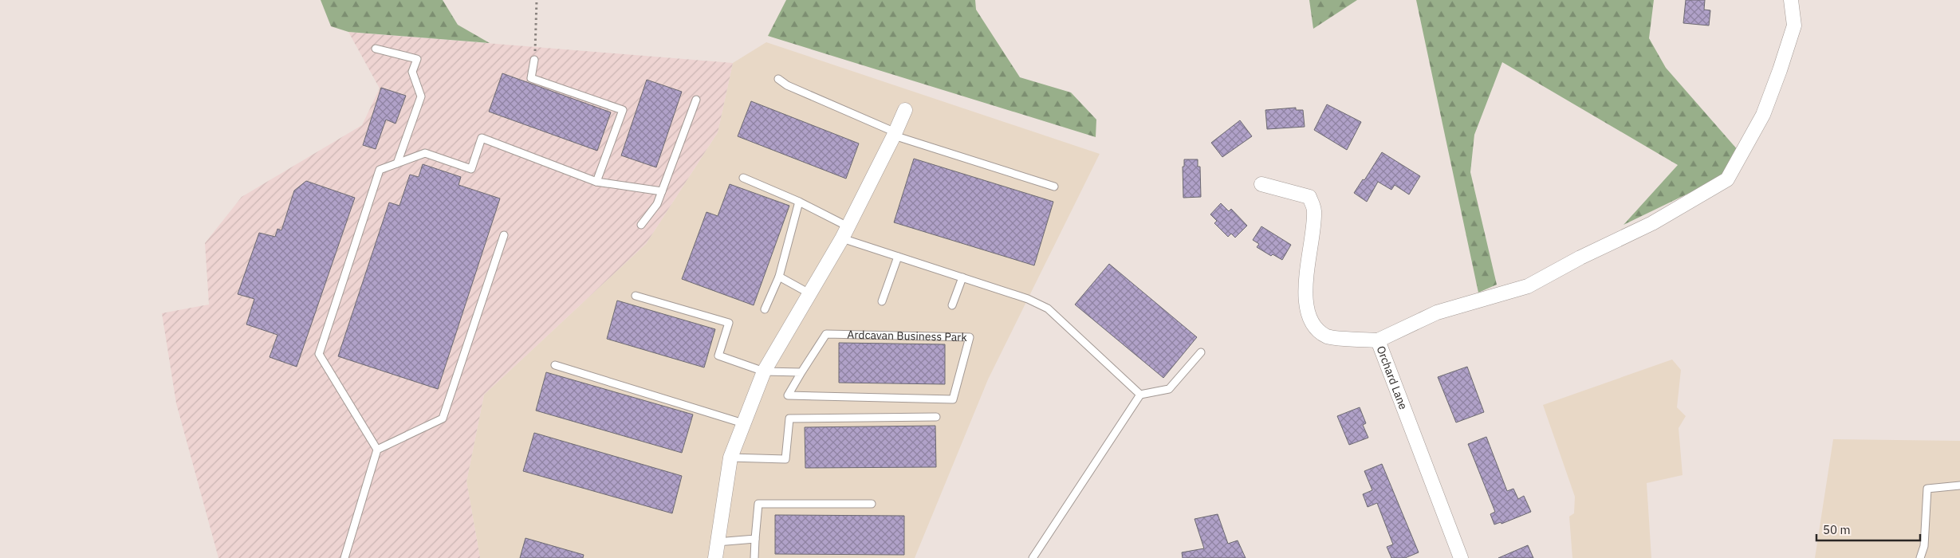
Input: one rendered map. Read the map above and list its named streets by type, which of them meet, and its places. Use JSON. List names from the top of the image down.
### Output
{
  "streets": {
    "street": ["Orchard Lane"],
    "lane": ["Ardcavan Business Park"]
  },
  "scale_bar": "50 m"
}
